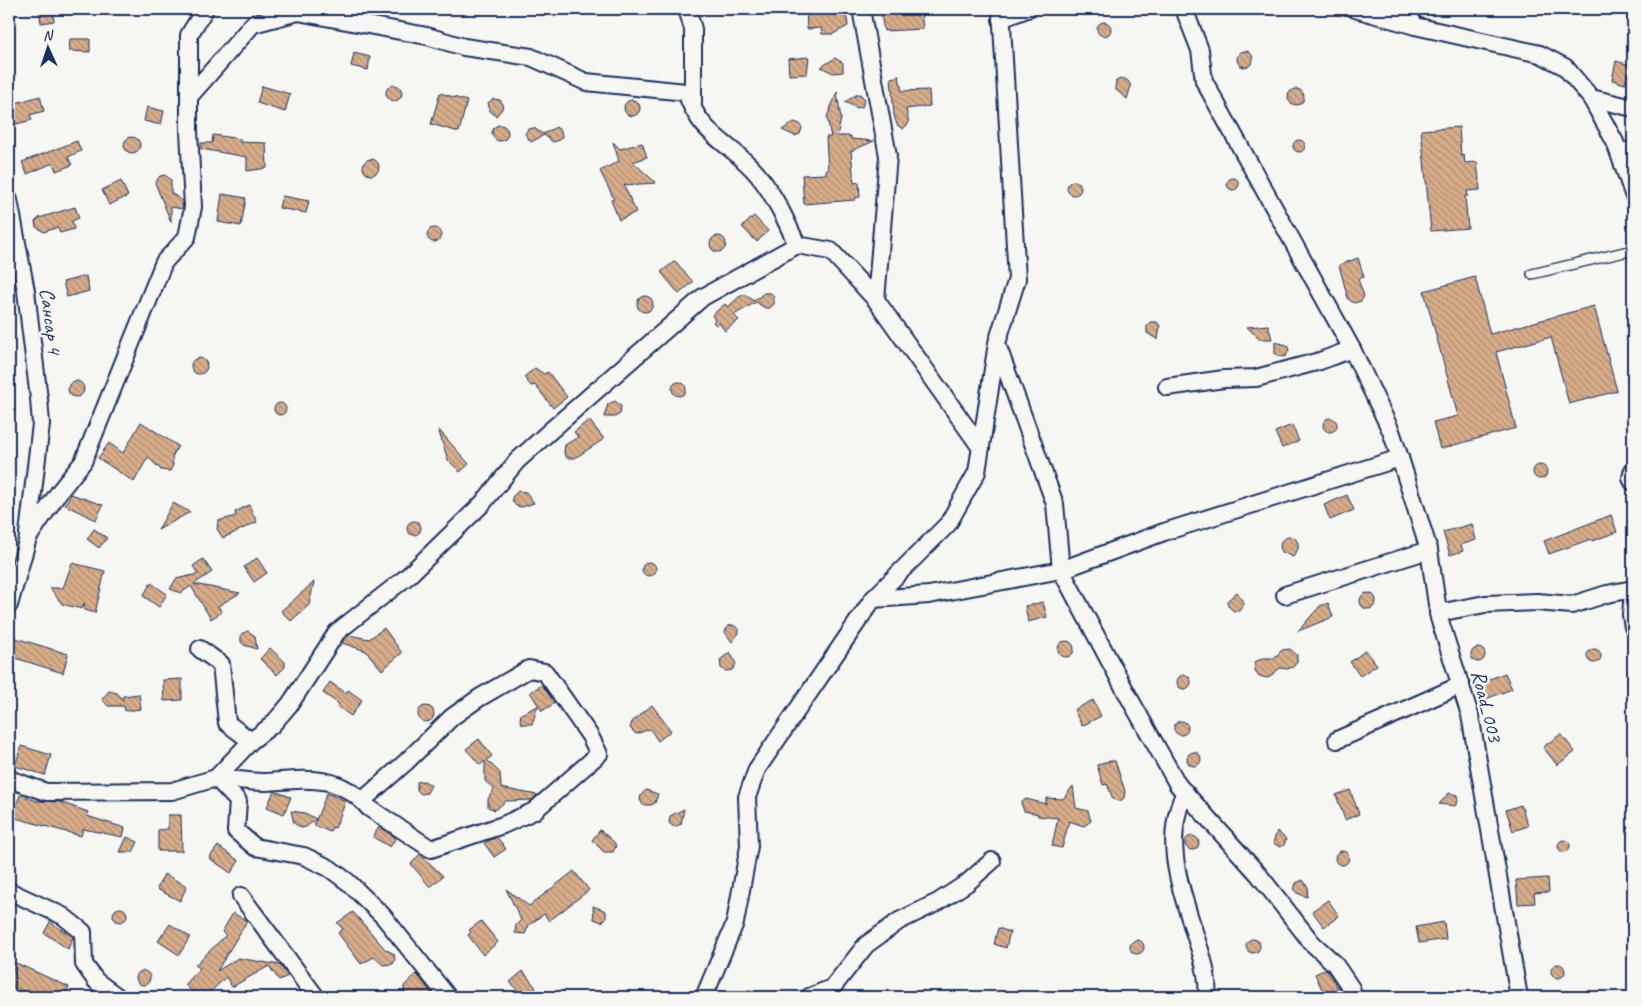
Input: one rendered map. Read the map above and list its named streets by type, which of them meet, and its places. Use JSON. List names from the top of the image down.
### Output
{
  "streets": {
    "street": ["Сансар 4", "Road_003"]
  },
  "north": "top"
}
